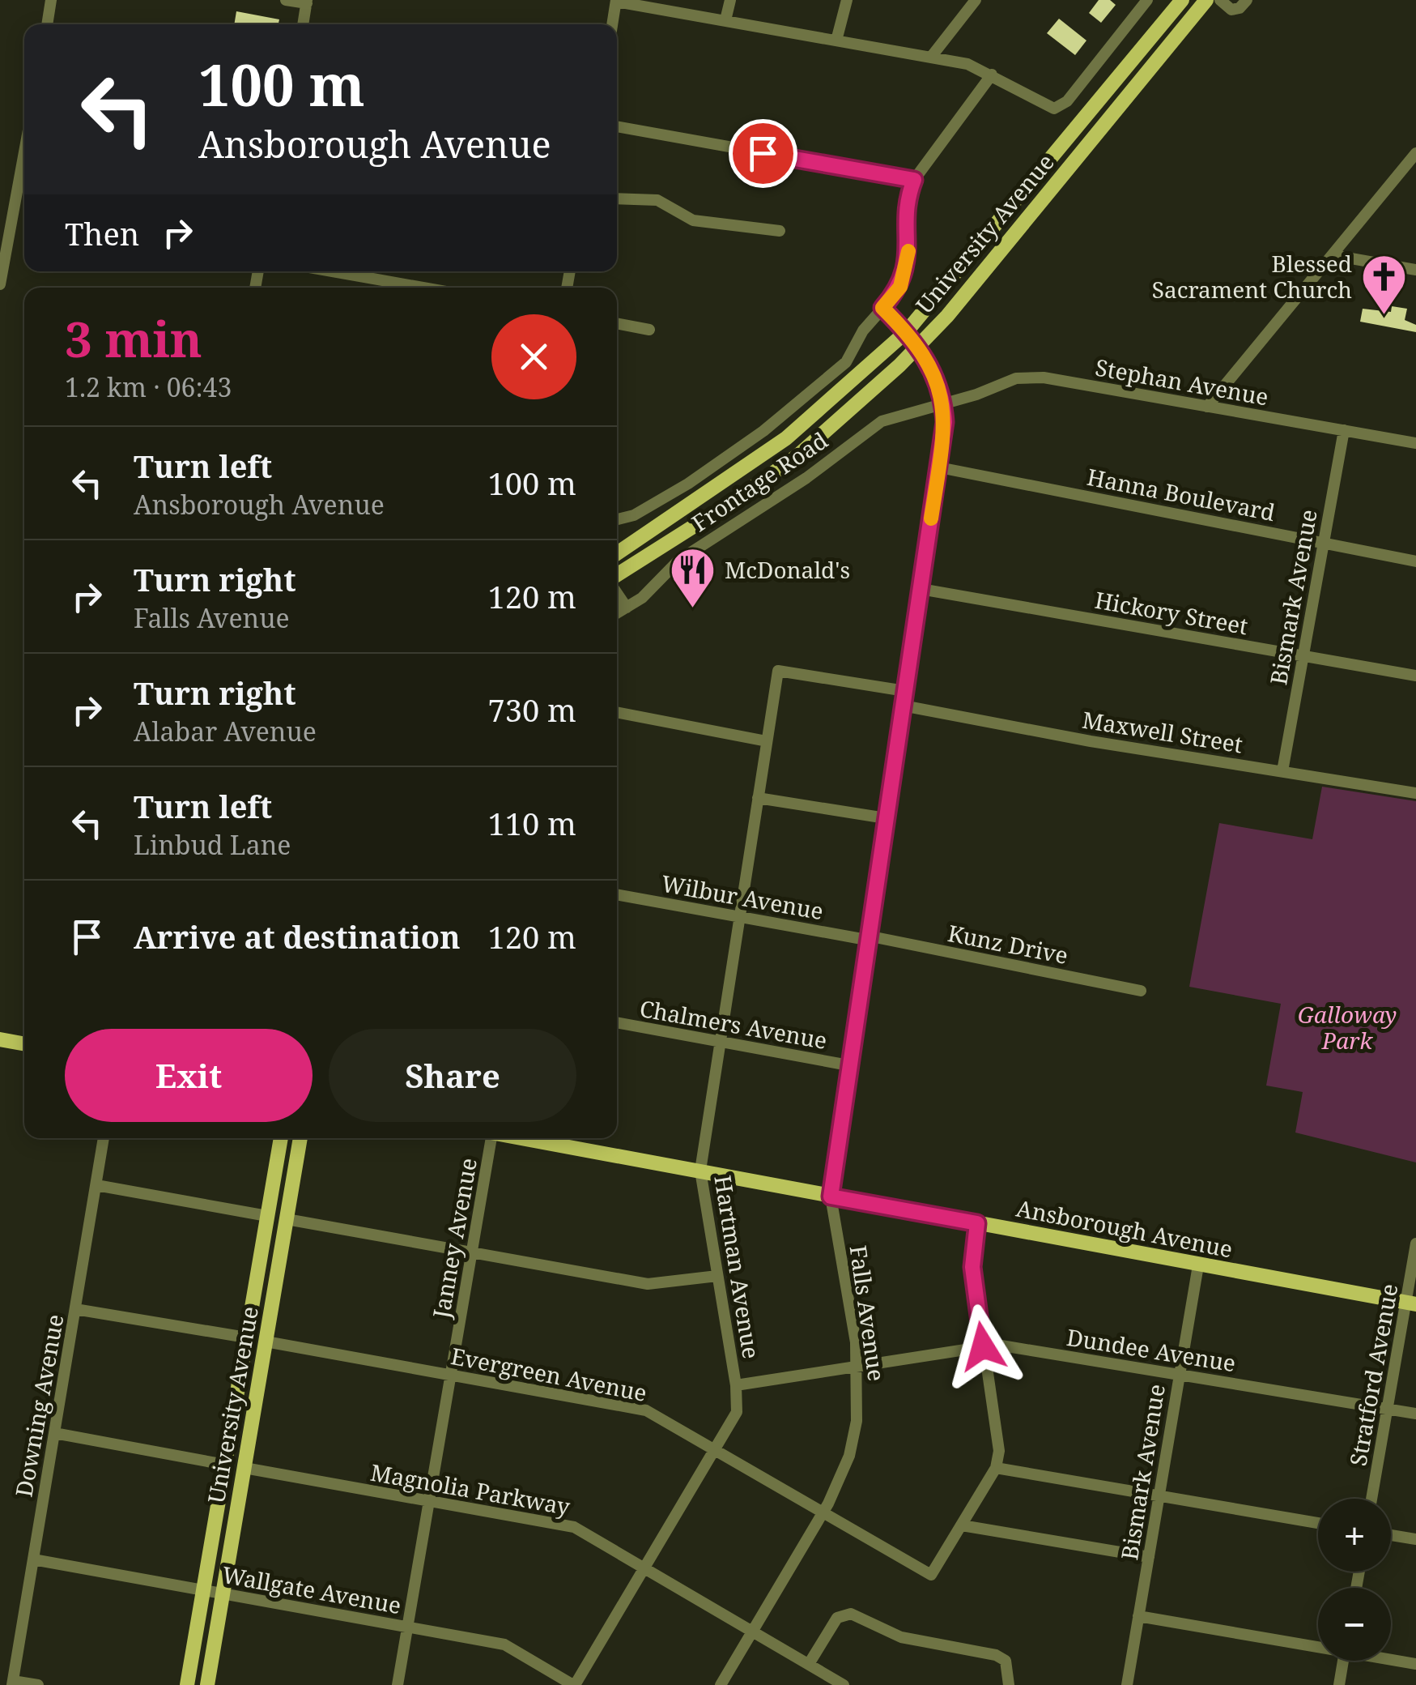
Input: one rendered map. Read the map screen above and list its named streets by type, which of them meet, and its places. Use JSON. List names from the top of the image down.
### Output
{
  "streets": {
    "main road": ["University Avenue", "Ansborough Avenue"],
    "street": [
      "Stephan Avenue",
      "Frontage Road",
      "Hanna Boulevard",
      "Bismark Avenue",
      "Hickory Street",
      "Maxwell Street",
      "Wilbur Avenue",
      "Kunz Drive",
      "Chalmers Avenue",
      "Janney Avenue",
      "Hartman Avenue",
      "Falls Avenue",
      "Dundee Avenue",
      "Evergreen Avenue",
      "Stratford Avenue",
      "Downing Avenue",
      "Magnolia Parkway",
      "Wallgate Avenue"
    ]
  },
  "crossings": [
    ["University Avenue", "Falls Avenue"],
    ["University Avenue", "Evergreen Avenue"],
    ["University Avenue", "Magnolia Parkway"],
    ["University Avenue", "Wallgate Avenue"],
    ["Stephan Avenue", "Frontage Road"],
    ["Stephan Avenue", "Bismark Avenue"],
    ["Stephan Avenue", "Falls Avenue"],
    ["Frontage Road", "Falls Avenue"],
    ["Hanna Boulevard", "Bismark Avenue"],
    ["Hanna Boulevard", "Falls Avenue"],
    ["Bismark Avenue", "Hickory Street"],
    ["Bismark Avenue", "Maxwell Street"],
    ["Bismark Avenue", "Ansborough Avenue"],
    ["Bismark Avenue", "Dundee Avenue"],
    ["Hickory Street", "Falls Avenue"],
    ["Maxwell Street", "Falls Avenue"],
    ["Wilbur Avenue", "Kunz Drive"],
    ["Wilbur Avenue", "Hartman Avenue"],
    ["Wilbur Avenue", "Falls Avenue"],
    ["Kunz Drive", "Falls Avenue"],
    ["Chalmers Avenue", "Hartman Avenue"],
    ["Chalmers Avenue", "Falls Avenue"],
    ["Ansborough Avenue", "Hartman Avenue"],
    ["Ansborough Avenue", "Falls Avenue"],
    ["Ansborough Avenue", "Stratford Avenue"],
    ["Janney Avenue", "Evergreen Avenue"],
    ["Janney Avenue", "Magnolia Parkway"],
    ["Janney Avenue", "Wallgate Avenue"],
    ["Hartman Avenue", "Falls Avenue"],
    ["Hartman Avenue", "Dundee Avenue"],
    ["Hartman Avenue", "Evergreen Avenue"],
    ["Hartman Avenue", "Magnolia Parkway"],
    ["Hartman Avenue", "Wallgate Avenue"],
    ["Falls Avenue", "Dundee Avenue"],
    ["Falls Avenue", "Evergreen Avenue"],
    ["Falls Avenue", "Magnolia Parkway"],
    ["Dundee Avenue", "Stratford Avenue"],
    ["Downing Avenue", "Wallgate Avenue"]
  ],
  "parks": ["Galloway Park"],
  "places": {
    "church": ["Blessed Sacrament Church"],
    "restaurant": ["McDonald's"]
  },
  "page": {
    "turn": ["100 m", "Ansborough Avenue"],
    "then": "Then",
    "heading": ["3 min", "1.2 km · 06:43"],
    "list": [
      {
        "name": "Turn left",
        "note": "Ansborough Avenue",
        "value": "100 m"
      },
      {
        "name": "Turn right",
        "note": "Falls Avenue",
        "value": "120 m"
      },
      {
        "name": "Turn right",
        "note": "Alabar Avenue",
        "value": "730 m"
      },
      {
        "name": "Turn left",
        "note": "Linbud Lane",
        "value": "110 m"
      },
      {
        "name": "Arrive at destination",
        "value": "120 m"
      }
    ],
    "buttons": ["Exit", "Share"],
    "map_buttons": ["+", "−"]
  }
}
